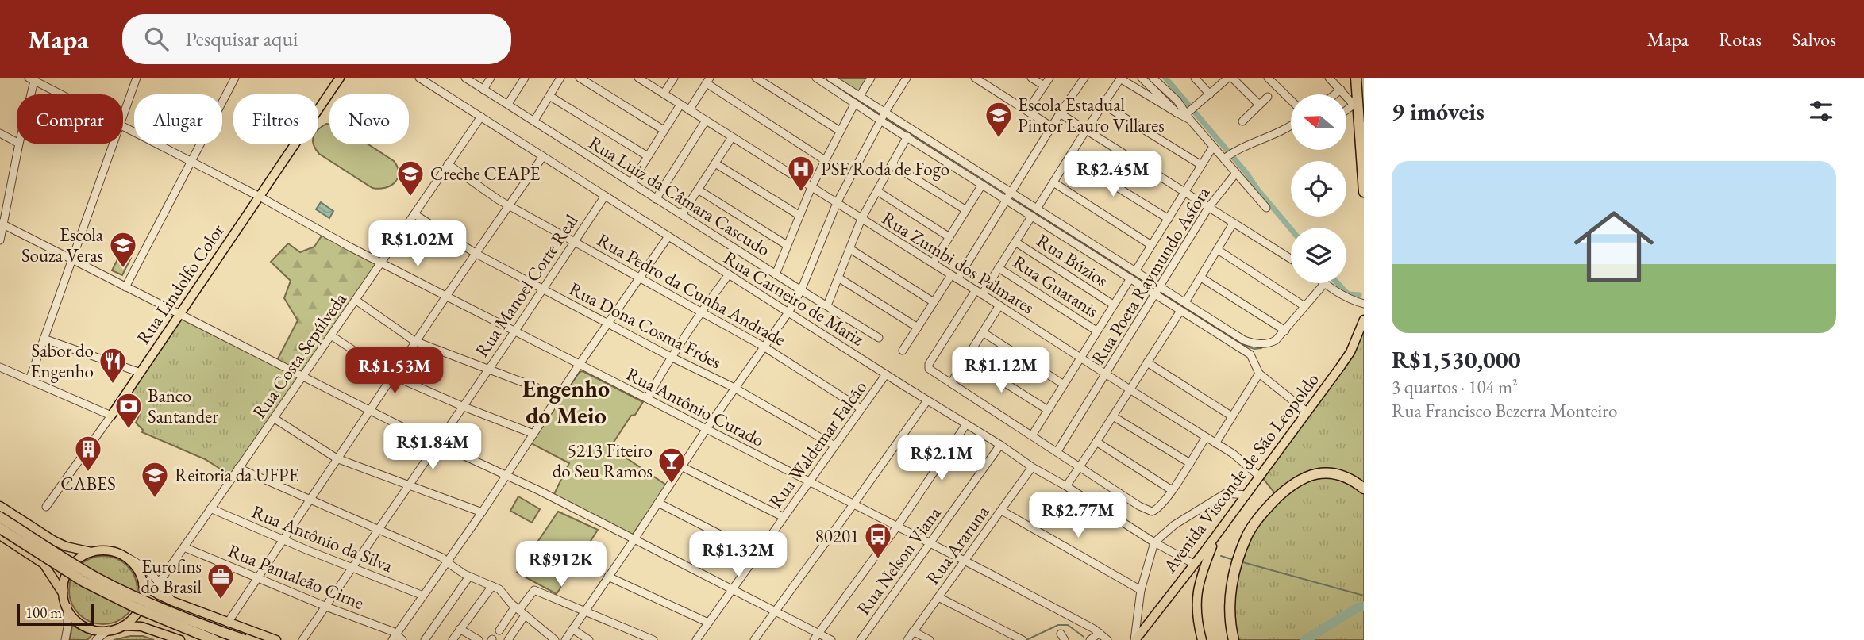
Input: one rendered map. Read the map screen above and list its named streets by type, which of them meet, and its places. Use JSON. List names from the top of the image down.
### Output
{
  "streets": {
    "main road": ["Rua Lindolfo Color", "Avenida Visconde de São Leopoldo"],
    "street": [
      "Rua Luiz da Câmara Cascudo",
      "Rua Búzios",
      "Rua Zumbi dos Palmares",
      "Rua Poeta Raymundo Asfora",
      "Rua Manoel Corte Real",
      "Rua Guaranis",
      "Rua Pedro da Cunha Andrade",
      "Rua Carneiro de Mariz",
      "Rua Dona Cosma Fróes",
      "Rua Costa Sepúlveda",
      "Rua Antônio Curado",
      "Rua Waldemar Falcão",
      "Rua Antônio da Silva",
      "Rua Araruna",
      "Rua Nelson Viana",
      "Rua Pantaleão Cirne"
    ]
  },
  "crossings": [
    ["Rua Zumbi dos Palmares", "Rua Poeta Raymundo Asfora"],
    ["Rua Zumbi dos Palmares", "Avenida Visconde de São Leopoldo"],
    ["Rua Lindolfo Color", "Rua Antônio Curado"],
    ["Rua Manoel Corte Real", "Rua Pedro da Cunha Andrade"],
    ["Rua Manoel Corte Real", "Rua Carneiro de Mariz"],
    ["Rua Manoel Corte Real", "Rua Dona Cosma Fróes"],
    ["Rua Manoel Corte Real", "Rua Antônio Curado"],
    ["Rua Manoel Corte Real", "Rua Antônio da Silva"],
    ["Rua Manoel Corte Real", "Rua Pantaleão Cirne"],
    ["Rua Pedro da Cunha Andrade", "Rua Costa Sepúlveda"],
    ["Rua Pedro da Cunha Andrade", "Rua Waldemar Falcão"],
    ["Rua Carneiro de Mariz", "Rua Costa Sepúlveda"],
    ["Rua Carneiro de Mariz", "Rua Waldemar Falcão"],
    ["Rua Carneiro de Mariz", "Avenida Visconde de São Leopoldo"],
    ["Rua Carneiro de Mariz", "Rua Araruna"],
    ["Rua Carneiro de Mariz", "Rua Nelson Viana"],
    ["Rua Dona Cosma Fróes", "Rua Costa Sepúlveda"],
    ["Rua Dona Cosma Fróes", "Rua Waldemar Falcão"],
    ["Rua Costa Sepúlveda", "Rua Antônio Curado"],
    ["Rua Costa Sepúlveda", "Rua Antônio da Silva"],
    ["Rua Costa Sepúlveda", "Rua Pantaleão Cirne"],
    ["Rua Antônio Curado", "Rua Waldemar Falcão"],
    ["Rua Antônio Curado", "Rua Araruna"],
    ["Rua Antônio Curado", "Rua Nelson Viana"]
  ],
  "districts": ["Engenho do Meio"],
  "places": {
    "school or university": [
      "Escola Estadual Pintor Lauro Villares",
      "Creche CEAPE",
      "Escola Souza Veras",
      "Reitoria da UFPE"
    ],
    "hospital": ["PSF Roda de Fogo"],
    "restaurant": ["Sabor do Engenho"],
    "bank": ["Banco Santander"],
    "building": ["CABES"],
    "bar": ["5213 Fiteiro do Seu Ramos"],
    "bus stop": ["80201"],
    "office": ["Eurofins do Brasil"]
  },
  "scale_bar": "100 m",
  "north": "left",
  "page": {
    "header": "Mapa",
    "search": "Pesquisar aqui",
    "nav": ["Mapa", "Rotas", "Salvos"],
    "heading": "9 imóveis",
    "chip": [
      "Comprar",
      "Alugar",
      "Filtros",
      "Novo"
    ],
    "list": [
      {
        "name": "R$1,530,000",
        "note": "3 quartos · 104 m² · Rua Francisco Bezerra Monteiro"
      }
    ],
    "price": [
      "R$2.45M",
      "R$1.02M",
      "R$1.12M",
      "R$1.53M",
      "R$1.84M",
      "R$2.1M",
      "R$2.77M",
      "R$1.32M",
      "R$912K"
    ],
    "scale": "100 m"
  }
}
